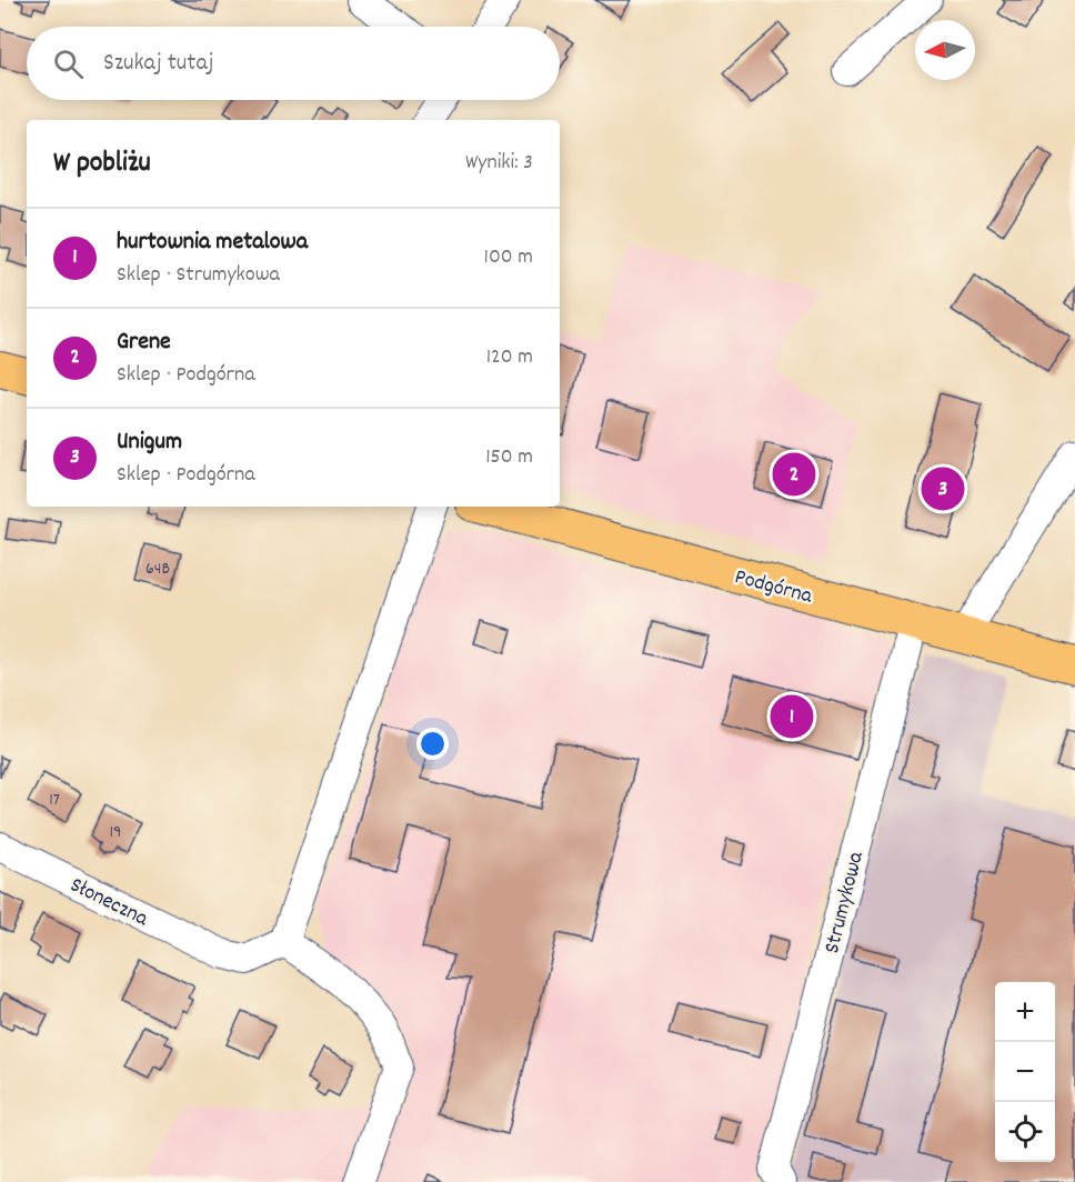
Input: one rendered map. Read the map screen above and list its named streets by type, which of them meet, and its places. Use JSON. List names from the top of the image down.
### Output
{
  "streets": {
    "main road": ["Podgórna"],
    "street": ["Słoneczna", "Strumykowa"]
  },
  "crossings": [
    ["Podgórna", "Strumykowa"]
  ],
  "house_numbers": ["64B", "17", "19"],
  "north": "left",
  "page": {
    "search": "Szukaj tutaj",
    "heading": ["W pobliżu", "Wyniki: 3"],
    "list": [
      {
        "mark": "1",
        "name": "hurtownia metalowa",
        "note": "Sklep · Strumykowa",
        "value": "100 m"
      },
      {
        "mark": "2",
        "name": "Grene",
        "note": "Sklep · Podgórna",
        "value": "120 m"
      },
      {
        "mark": "3",
        "name": "Unigum",
        "note": "Sklep · Podgórna",
        "value": "150 m"
      }
    ],
    "pins": ["2", "3", "1"],
    "map_buttons": ["+", "−"]
  }
}
